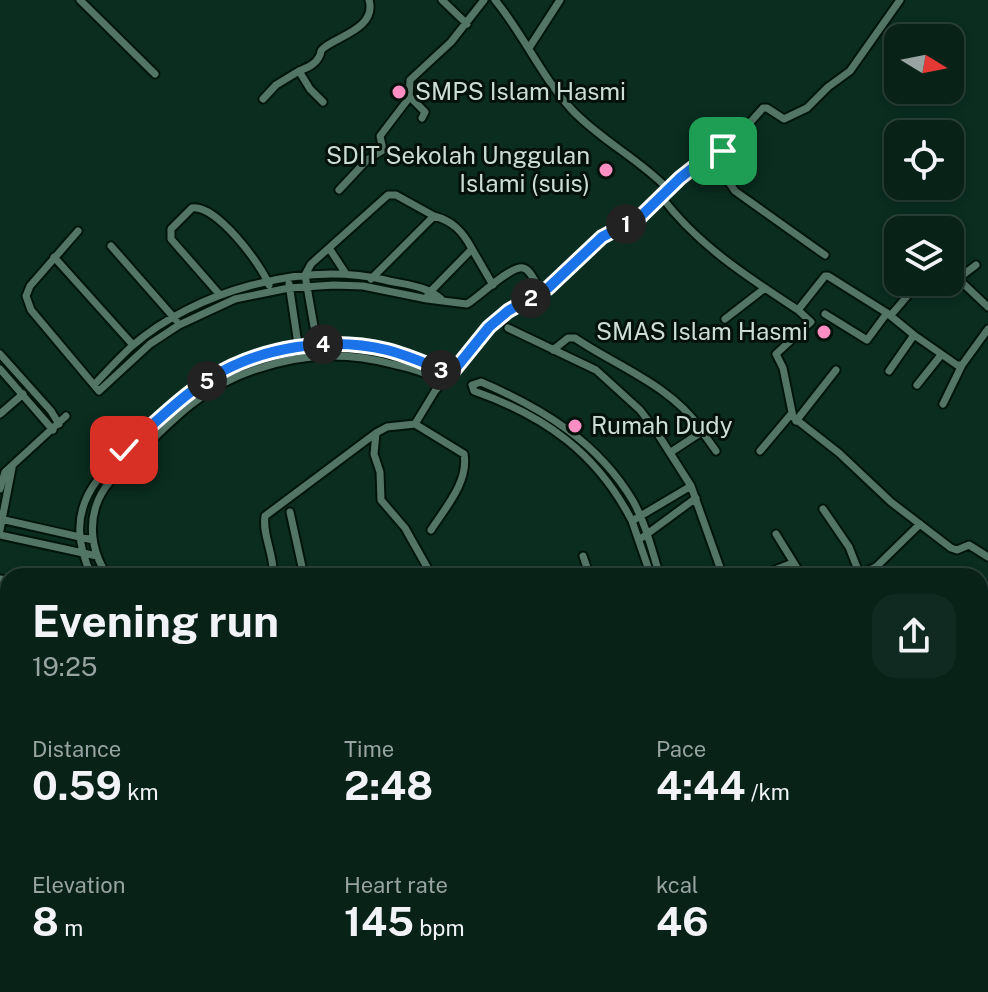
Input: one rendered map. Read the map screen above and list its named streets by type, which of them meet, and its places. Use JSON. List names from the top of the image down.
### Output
{
  "places": [
    "SMPS Islam Hasmi",
    "SDIT Sekolah Unggulan Islami (suis)",
    "SMAS Islam Hasmi",
    "Rumah Dudy"
  ],
  "north": "right",
  "page": {
    "pins": [
      "1",
      "2",
      "4",
      "3",
      "5"
    ],
    "heading": ["Evening run", "19:25"],
    "stats": [
      ["Distance", "0.59 km"],
      ["Time", "2:48"],
      ["Pace", "4:44 /km"],
      ["Elevation", "8 m"],
      ["Heart rate", "145 bpm"],
      ["kcal", "46"]
    ]
  }
}
